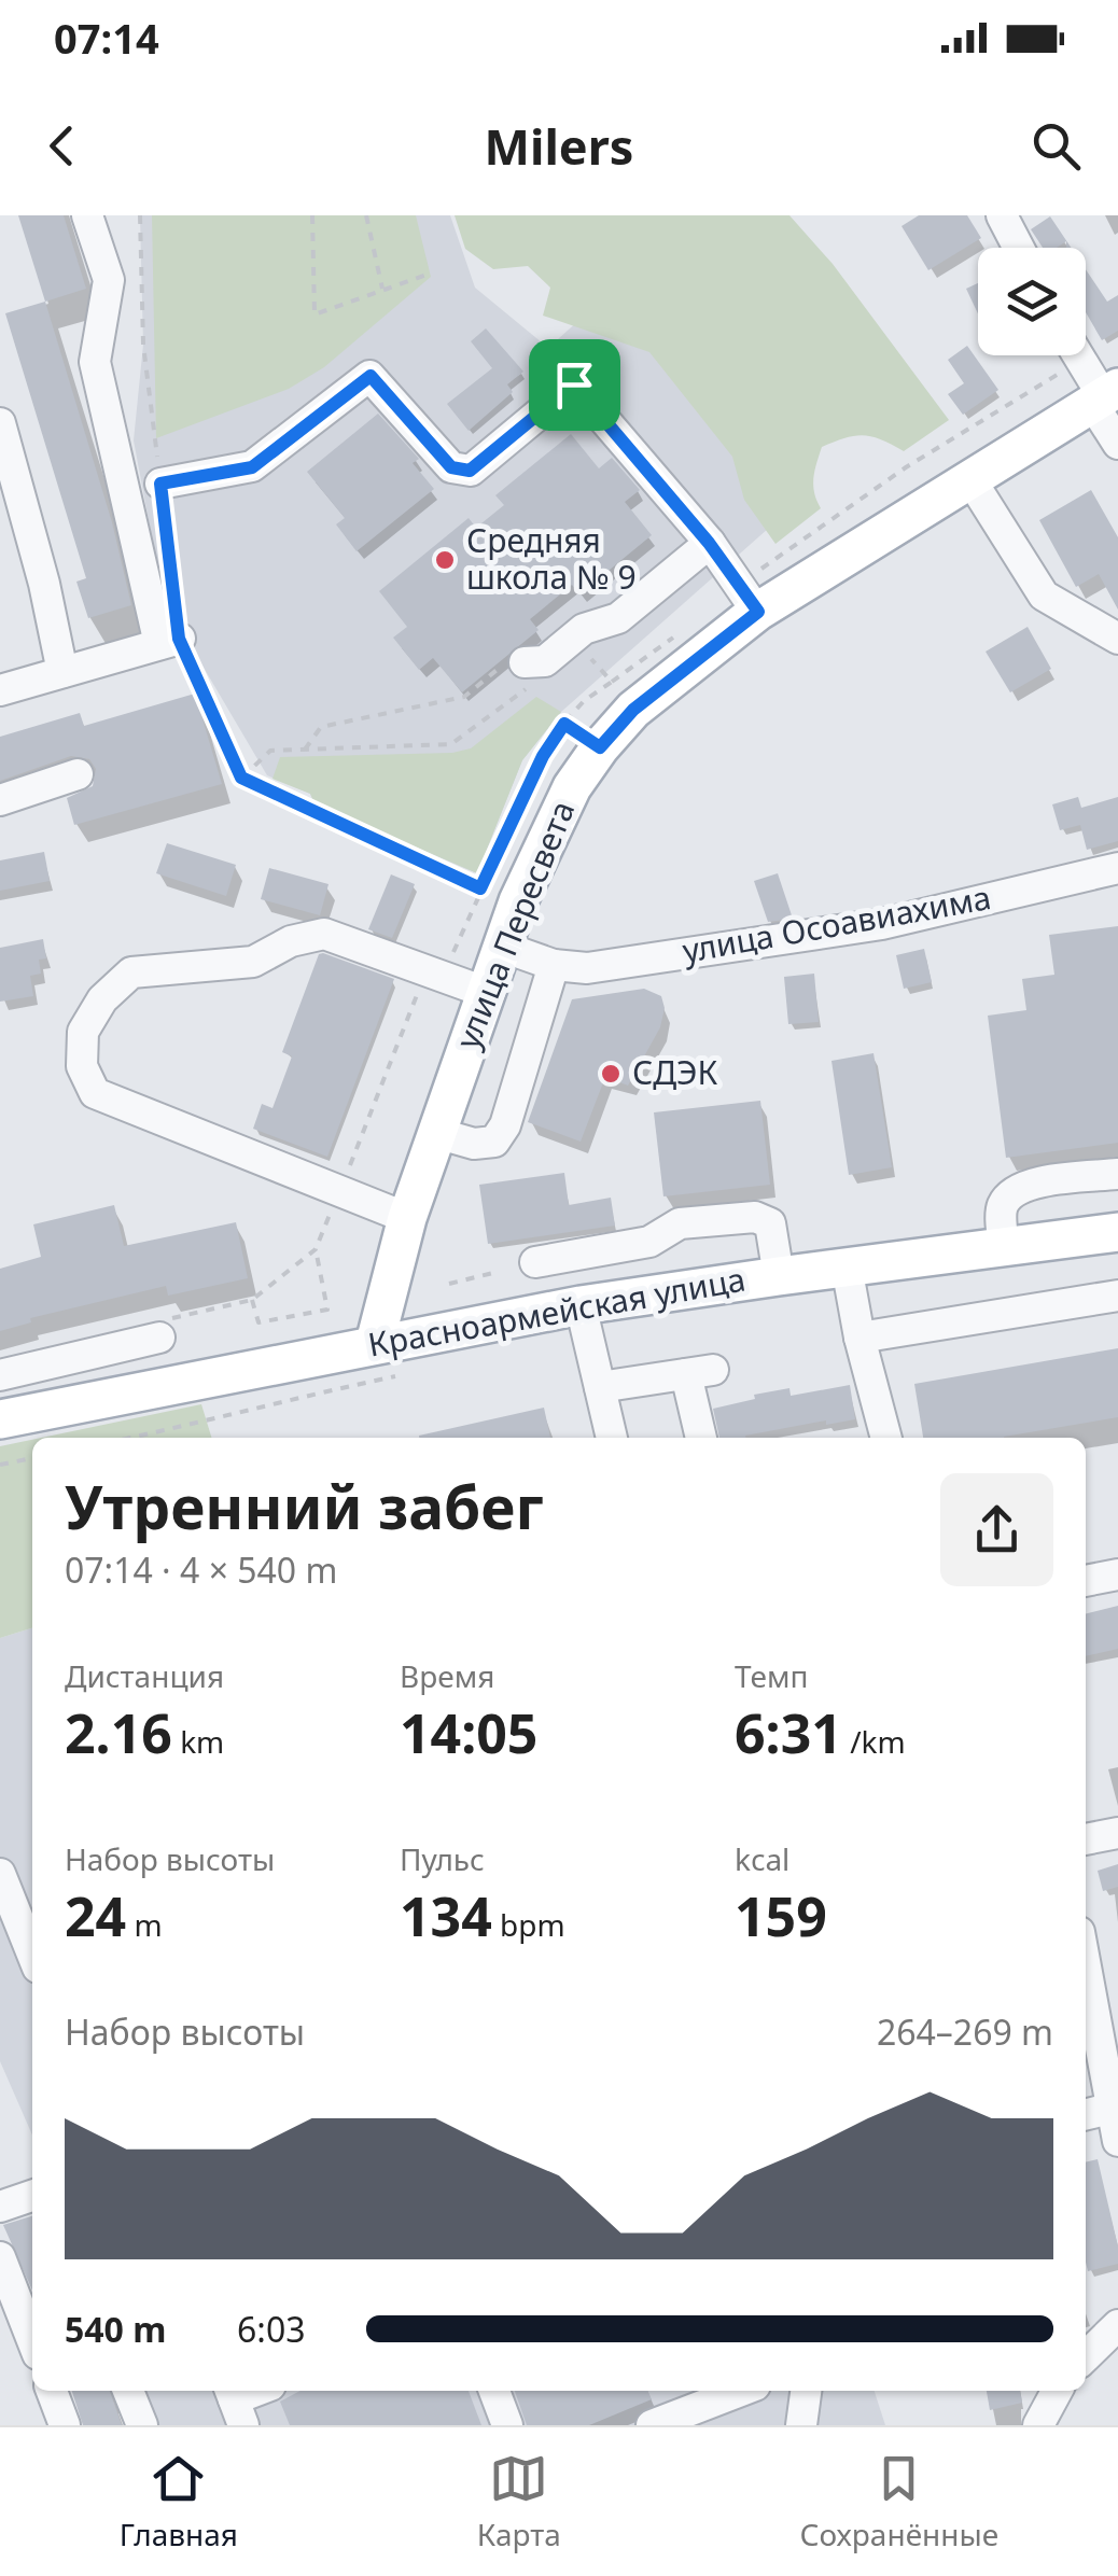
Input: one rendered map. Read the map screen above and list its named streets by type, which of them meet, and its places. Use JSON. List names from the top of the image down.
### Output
{
  "streets": {
    "main road": ["улица Пересвета", "Красноармейская улица"],
    "street": ["улица Осоавиахима"]
  },
  "crossings": [
    ["улица Пересвета", "улица Осоавиахима"],
    ["улица Пересвета", "Красноармейская улица"]
  ],
  "places": ["Средняя школа № 9", "СДЭК"],
  "page": {
    "status": "07:14",
    "header": "Milers",
    "heading": ["Утренний забег", "07:14 · 4 × 540 m"],
    "stats": [
      ["Дистанция", "2.16 km"],
      ["Время", "14:05"],
      ["Темп", "6:31 /km"],
      ["Набор высоты", "24 m"],
      ["Пульс", "134 bpm"],
      ["kcal", "159"]
    ],
    "chart": ["Набор высоты", "264–269 m"],
    "list": [
      {
        "name": "540 m",
        "note": "6:03"
      }
    ],
    "tabs": ["Главная", "Карта", "Сохранённые"]
  }
}
